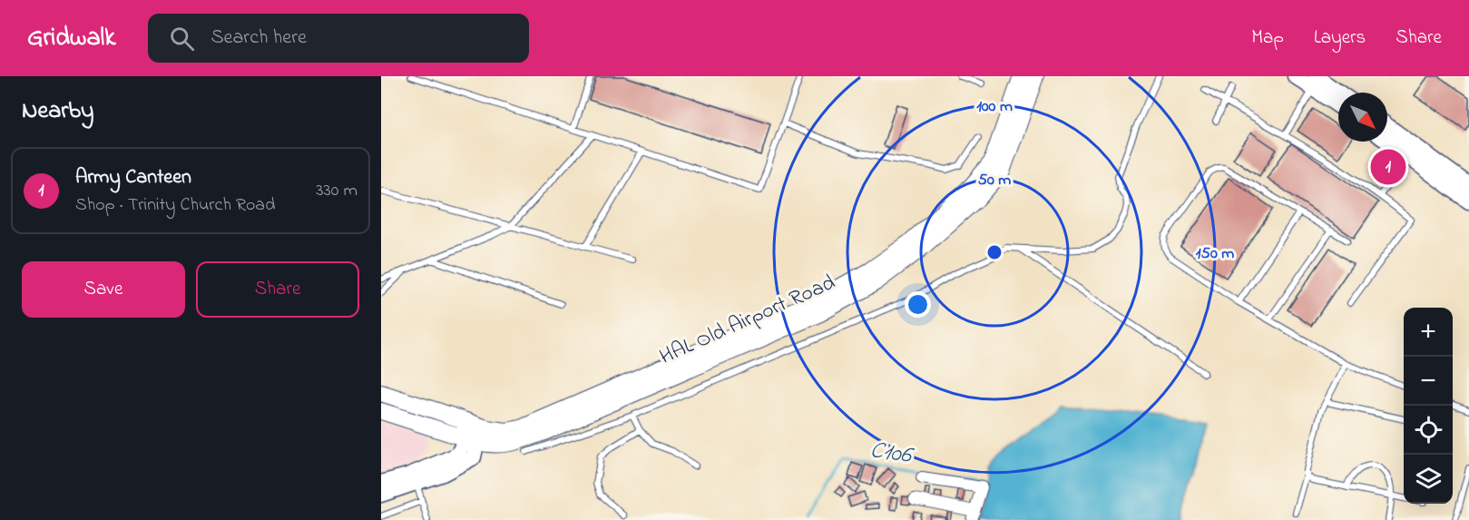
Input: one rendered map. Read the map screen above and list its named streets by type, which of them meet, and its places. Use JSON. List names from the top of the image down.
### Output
{
  "streets": {
    "main road": ["HAL Old Airport Road"]
  },
  "water": ["C106"],
  "north": "bottom right",
  "page": {
    "header": "Gridwalk",
    "search": "Search here",
    "nav": ["Map", "Layers", "Share"],
    "heading": "Nearby",
    "list": [
      {
        "mark": "1",
        "name": "Army Canteen",
        "note": "Shop · Trinity Church Road",
        "value": "330 m"
      }
    ],
    "pins": "1",
    "buttons": ["Save", "Share"],
    "map_buttons": ["+", "−"]
  },
  "rings": ["100 m", "50 m", "150 m"]
}
